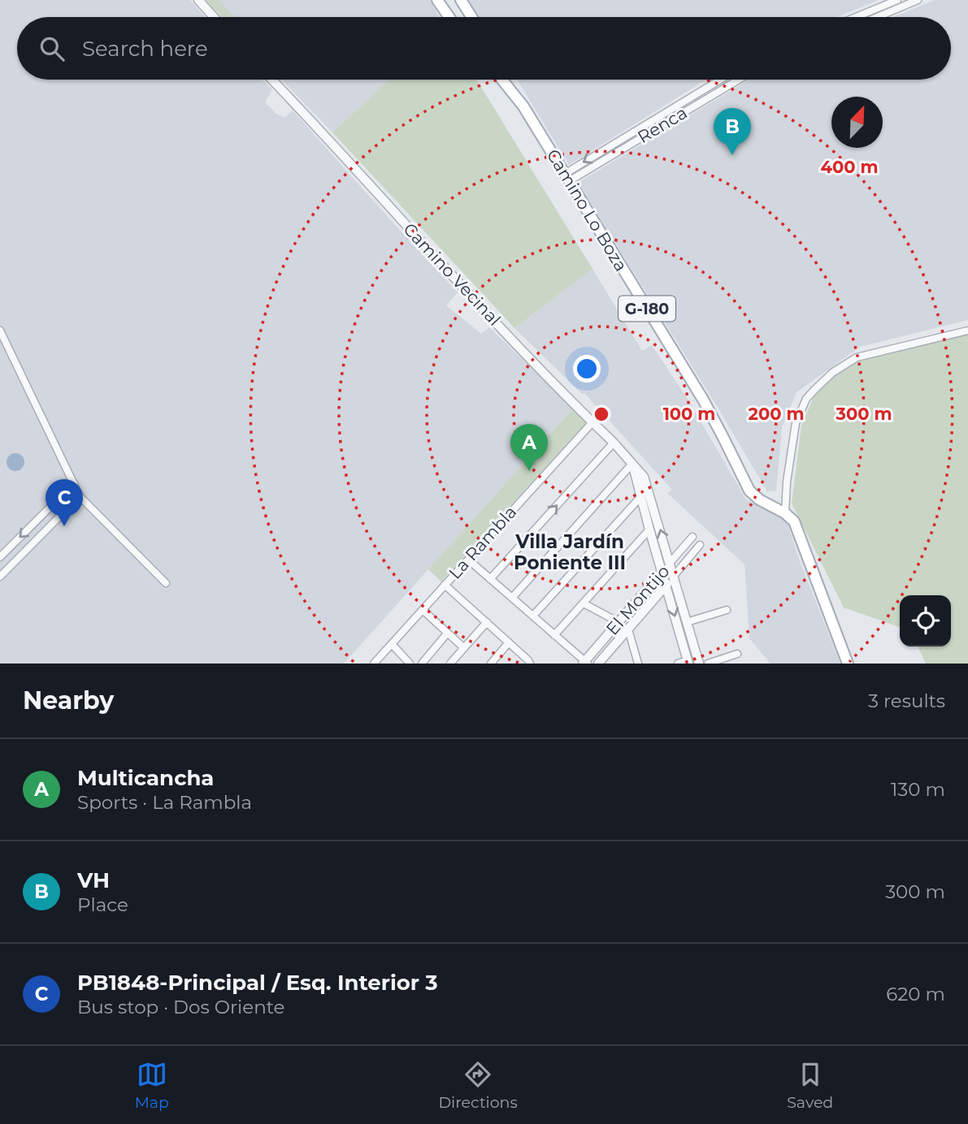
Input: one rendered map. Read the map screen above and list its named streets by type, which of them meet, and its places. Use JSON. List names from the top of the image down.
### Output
{
  "streets": {
    "main road": ["Camino Lo Boza", "G-180"],
    "street": [
      "Renca",
      "Camino Vecinal",
      "La Rambla",
      "El Montijo"
    ]
  },
  "crossings": [
    ["Renca", "Camino Lo Boza"],
    ["Camino Vecinal", "La Rambla"],
    ["Camino Vecinal", "El Montijo"]
  ],
  "districts": ["Villa Jardín Poniente III"],
  "north": "top right",
  "page": {
    "search": "Search here",
    "pins": ["B", "A", "C"],
    "heading": ["Nearby", "3 results"],
    "list": [
      {
        "mark": "A",
        "name": "Multicancha",
        "note": "Sports · La Rambla",
        "value": "130 m"
      },
      {
        "mark": "B",
        "name": "VH",
        "note": "Place",
        "value": "300 m"
      },
      {
        "mark": "C",
        "name": "PB1848-Principal / Esq. Interior 3",
        "note": "Bus stop · Dos Oriente",
        "value": "620 m"
      }
    ],
    "nav": ["Map", "Directions", "Saved"]
  },
  "rings": [
    "400 m",
    "100 m",
    "200 m",
    "300 m"
  ]
}
